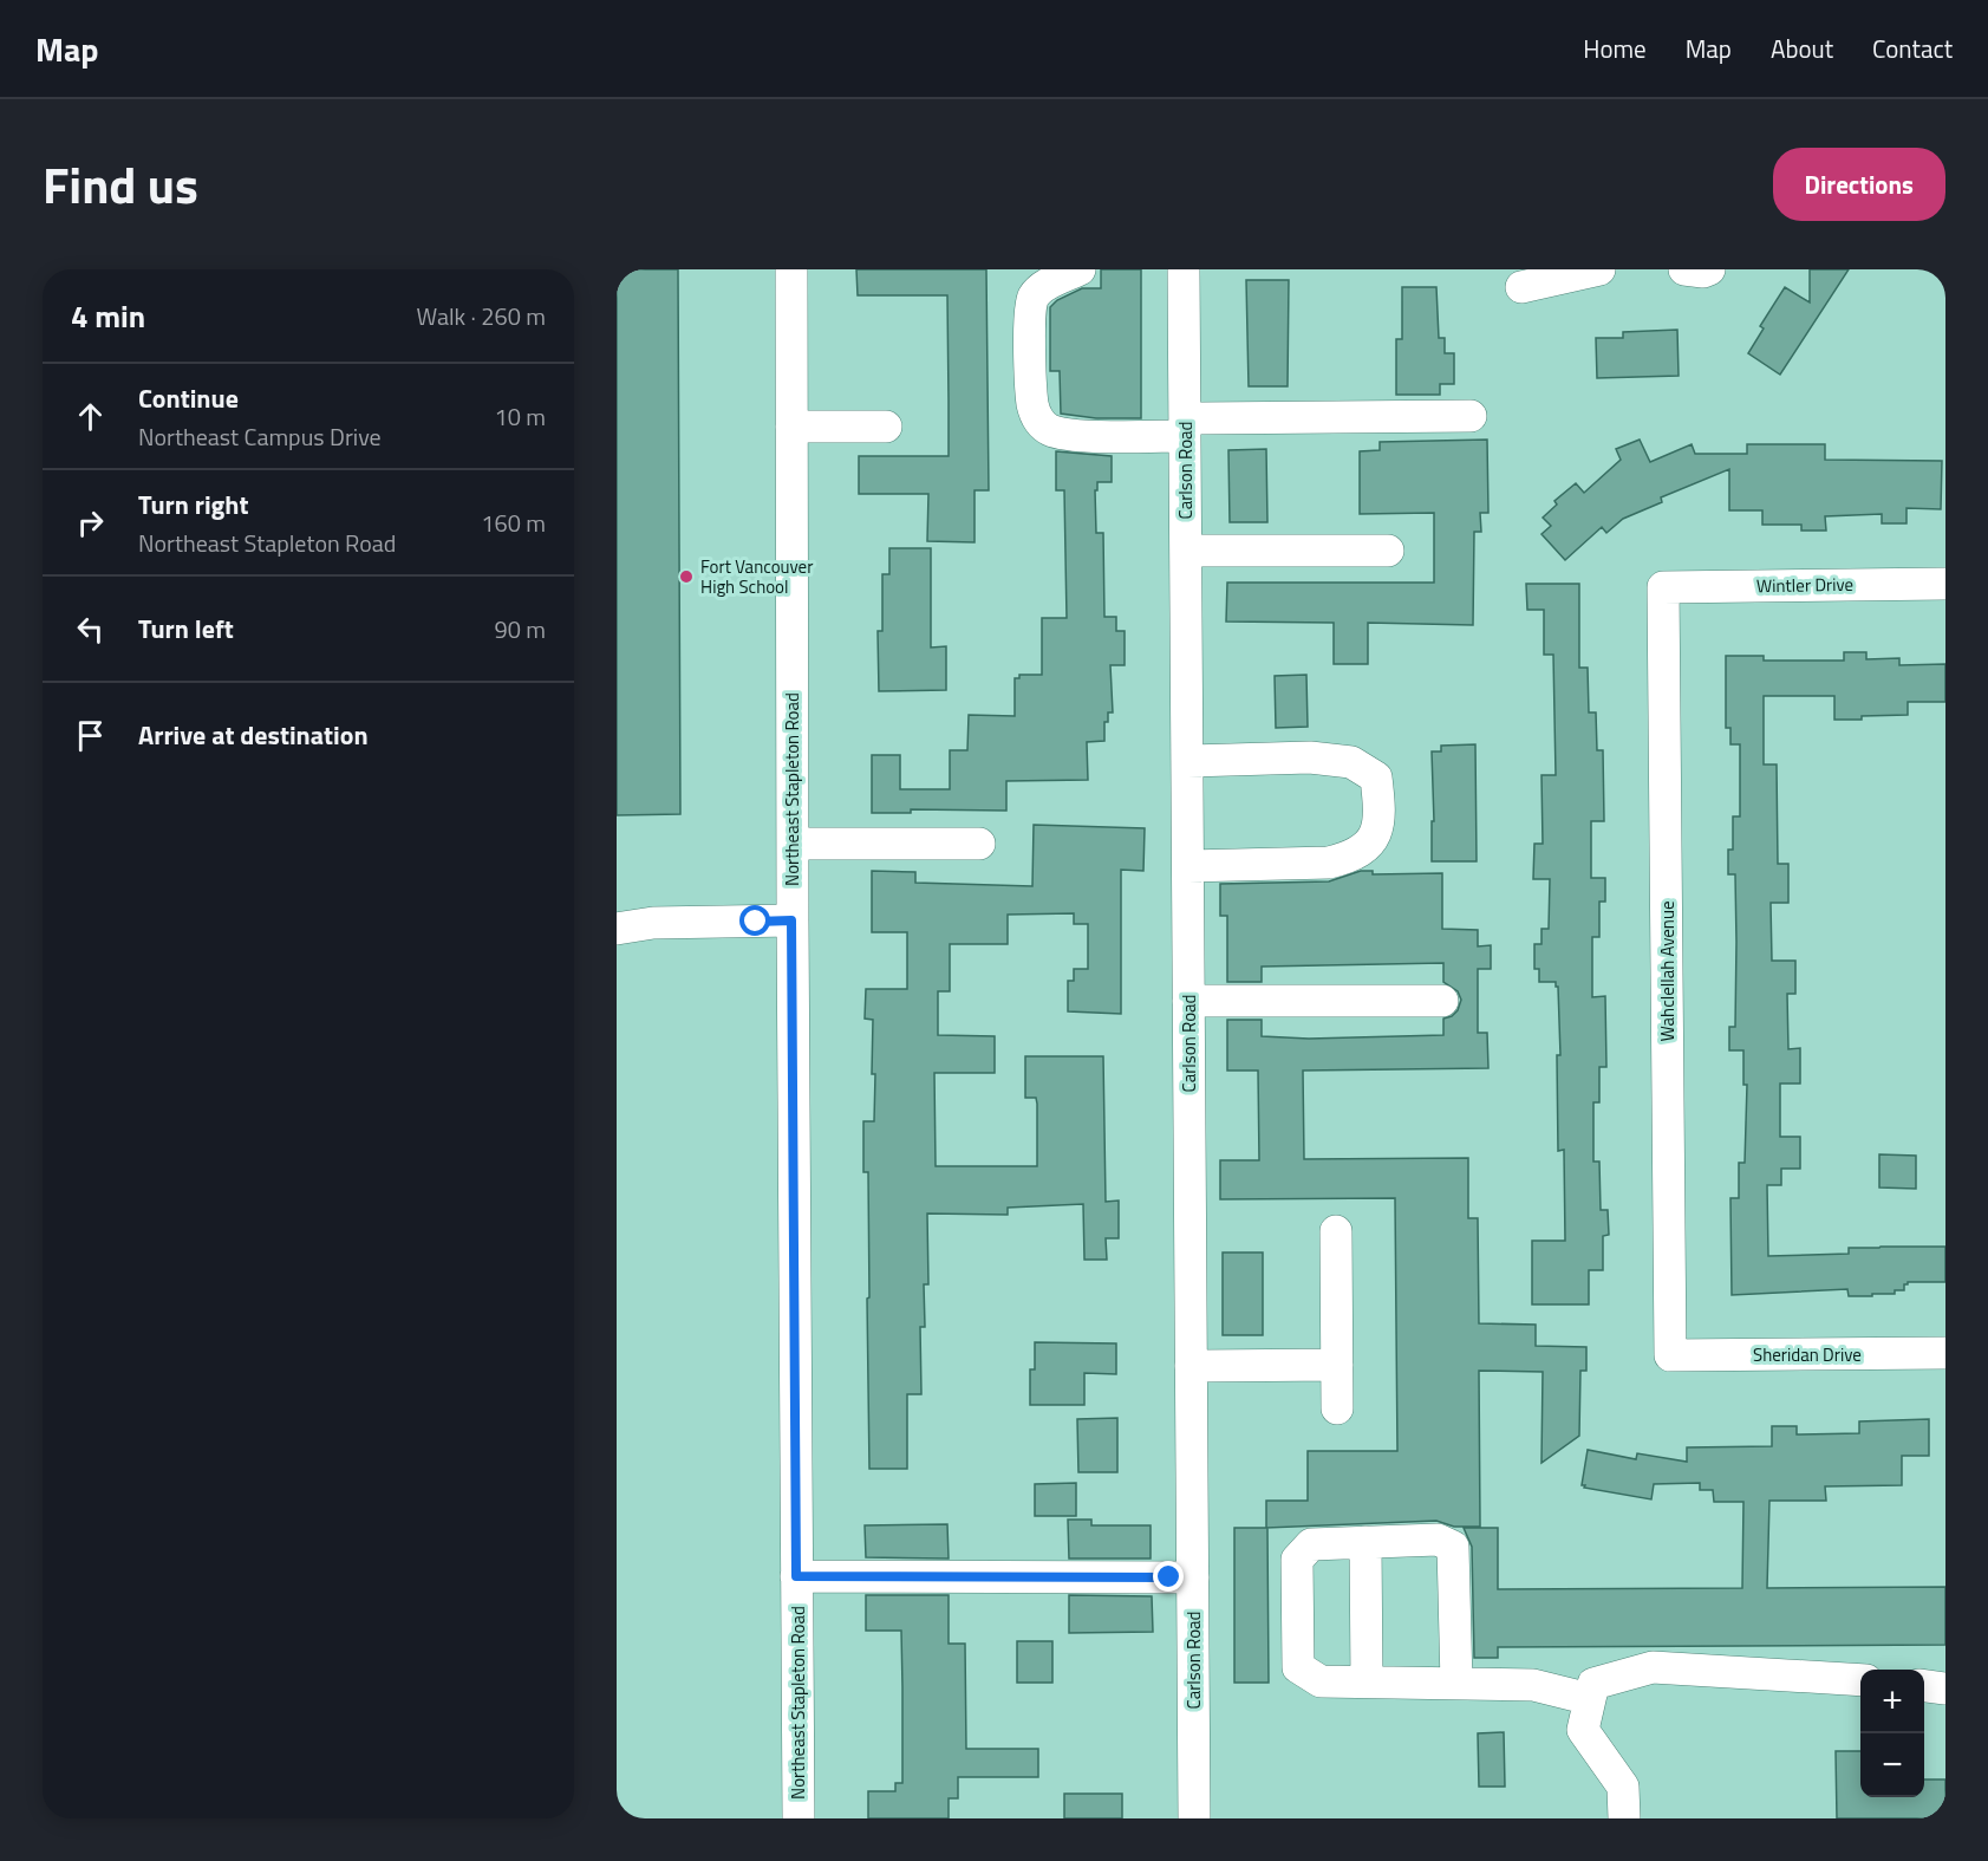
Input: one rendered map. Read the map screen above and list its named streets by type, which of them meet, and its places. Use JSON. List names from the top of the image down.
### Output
{
  "streets": {
    "street": [
      "Carlson Road",
      "Wintler Drive",
      "Northeast Stapleton Road",
      "Wahclellah Avenue",
      "Sheridan Drive"
    ]
  },
  "crossings": [
    ["Wintler Drive", "Wahclellah Avenue"],
    ["Wahclellah Avenue", "Sheridan Drive"]
  ],
  "places": ["Fort Vancouver High School"],
  "page": {
    "header": "Map",
    "nav": [
      "Home",
      "Map",
      "About",
      "Contact"
    ],
    "title": "Find us",
    "buttons": "Directions",
    "heading": ["4 min", "Walk · 260 m"],
    "list": [
      ["Continue", "Northeast Campus Drive", "10 m"],
      ["Turn right", "Northeast Stapleton Road", "160 m"],
      ["Turn left", "90 m"],
      "Arrive at destination"
    ],
    "map_buttons": ["+", "−"]
  }
}
